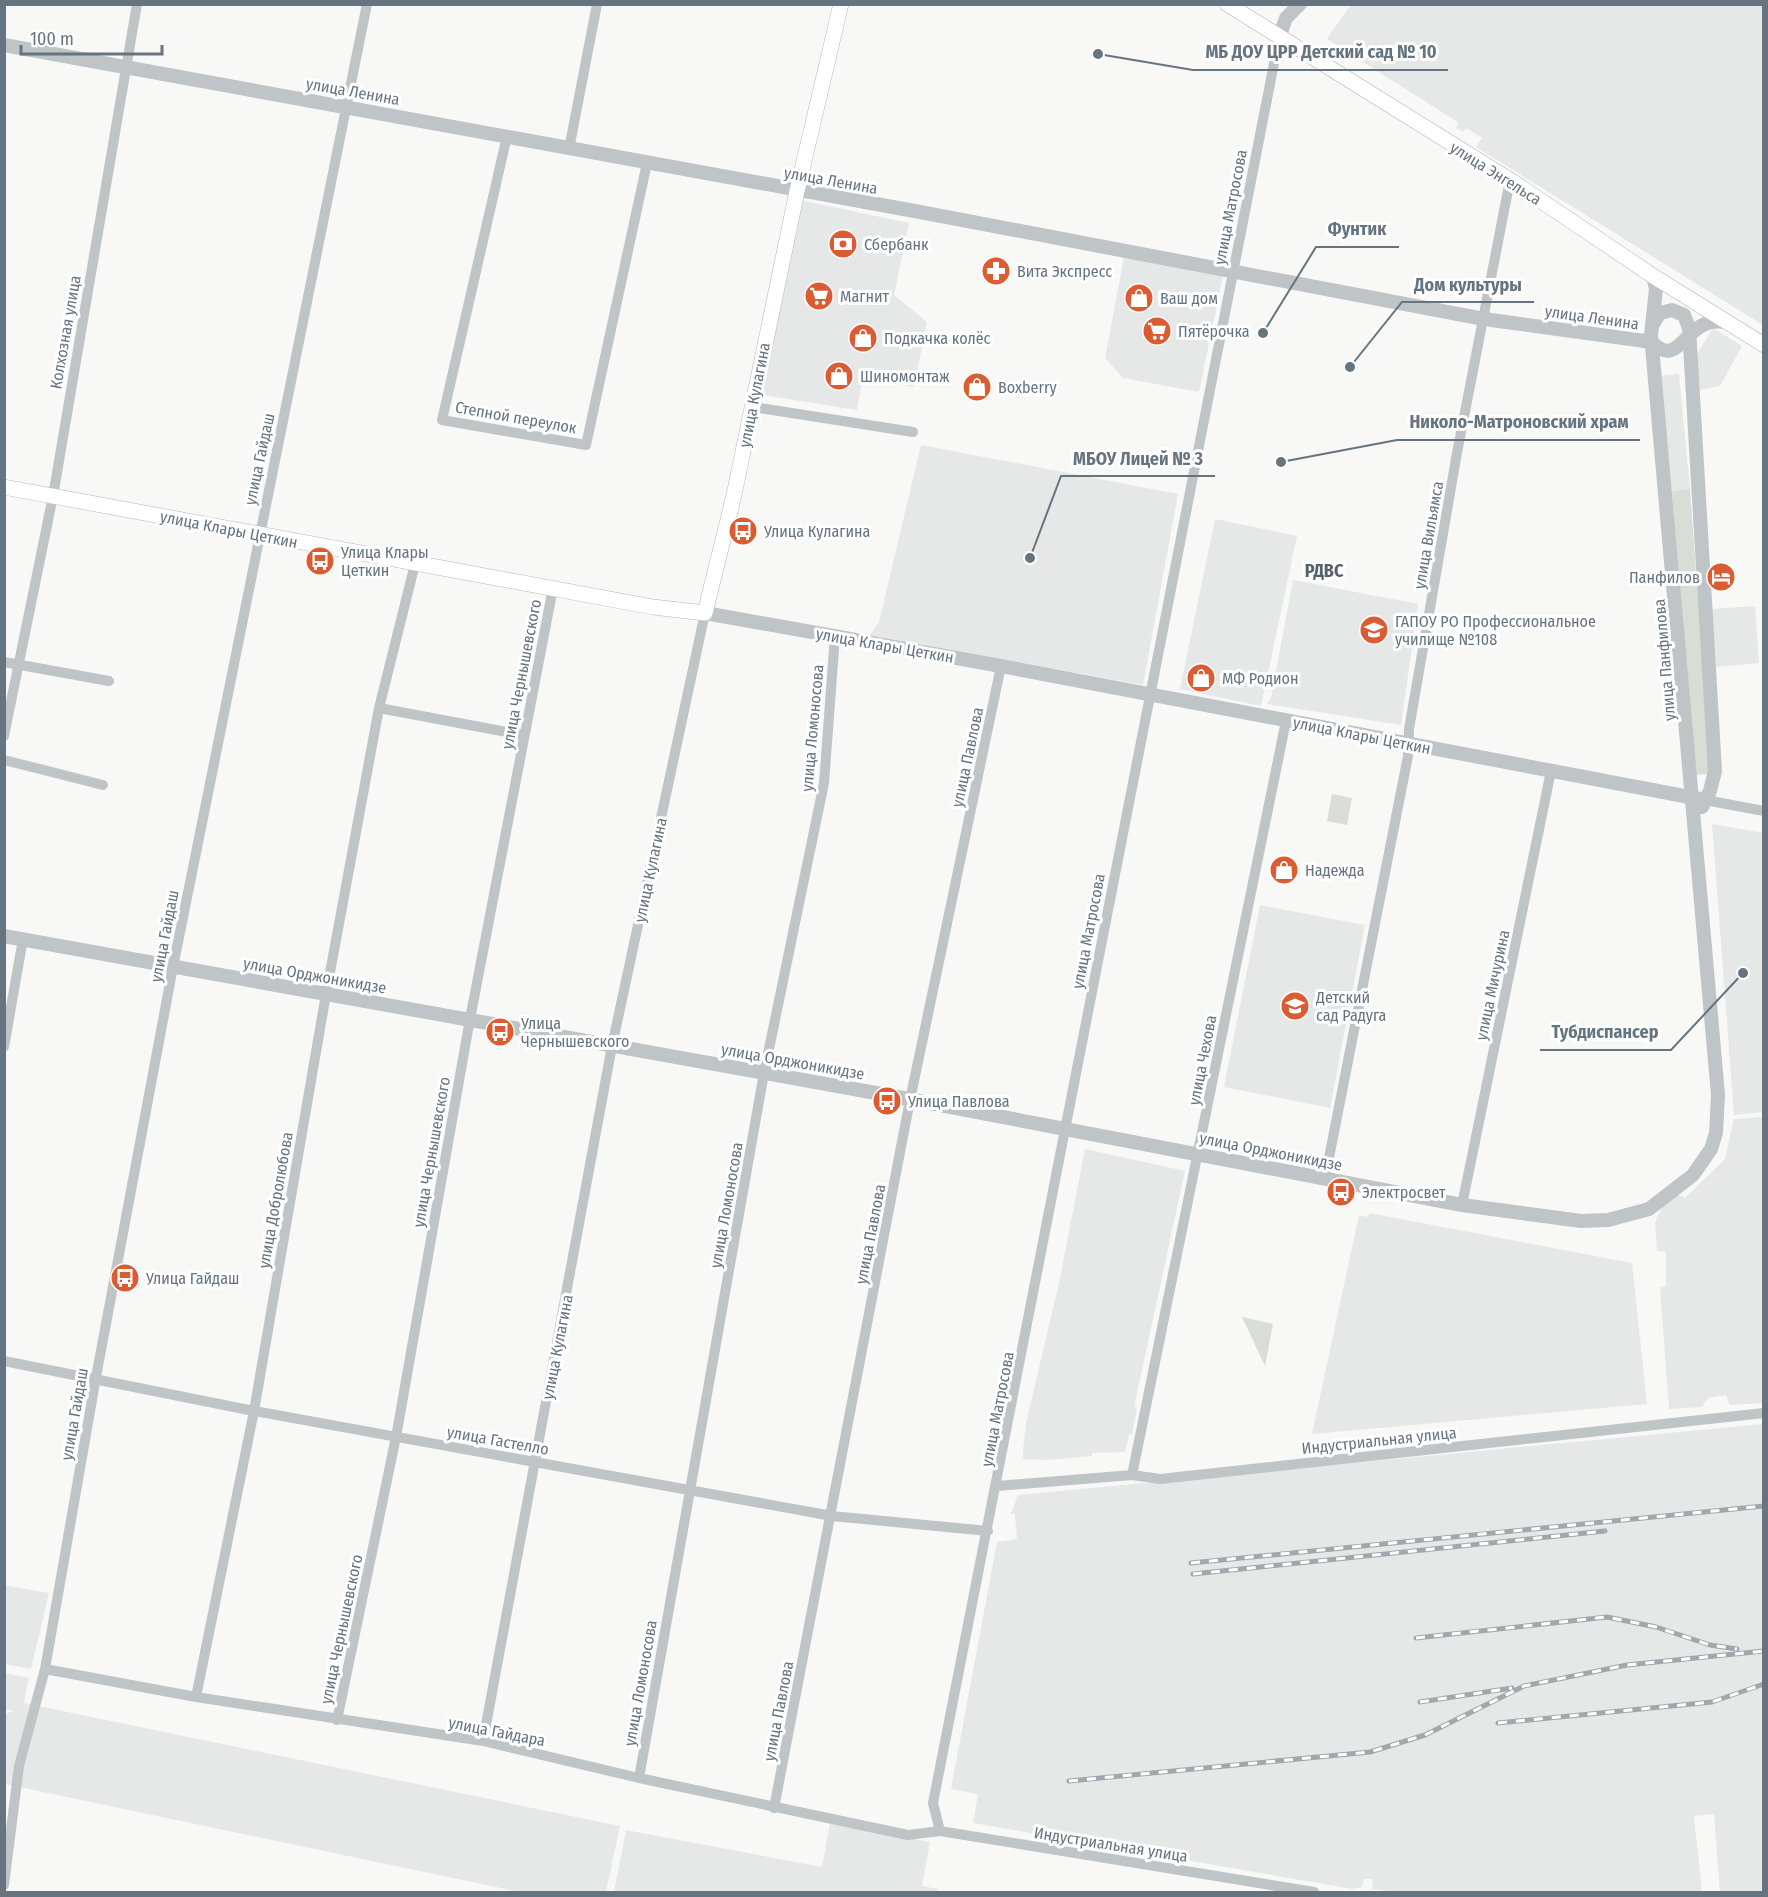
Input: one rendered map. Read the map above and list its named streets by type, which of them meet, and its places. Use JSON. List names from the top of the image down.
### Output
{
  "streets": {
    "main road": ["улица Энгельса", "улица Кулагина", "улица Клары Цеткин"],
    "street": [
      "улица Ленина",
      "улица Матросова",
      "Колхозная улица",
      "Степной переулок",
      "улица Гайдаш",
      "улица Вильямса",
      "улица Панфилова",
      "улица Чернышевского",
      "улица Ломоносова",
      "улица Павлова",
      "улица Орджоникидзе",
      "улица Мичурина",
      "улица Чехова",
      "улица Добролюбова",
      "улица Гастелло",
      "Индустриальная улица",
      "улица Гайдара"
    ]
  },
  "crossings": [
    ["улица Ленина", "улица Матросова"],
    ["улица Ленина", "Колхозная улица"],
    ["улица Ленина", "улица Кулагина"],
    ["улица Ленина", "Степной переулок"],
    ["улица Ленина", "улица Гайдаш"],
    ["улица Ленина", "улица Вильямса"],
    ["улица Ленина", "улица Панфилова"],
    ["улица Энгельса", "улица Матросова"],
    ["улица Энгельса", "улица Вильямса"],
    ["улица Энгельса", "улица Панфилова"],
    ["улица Матросова", "улица Клары Цеткин"],
    ["улица Матросова", "улица Орджоникидзе"],
    ["улица Матросова", "улица Гастелло"],
    ["улица Матросова", "Индустриальная улица"],
    ["улица Матросова", "улица Гайдара"],
    ["Колхозная улица", "улица Клары Цеткин"],
    ["улица Кулагина", "улица Клары Цеткин"],
    ["улица Кулагина", "улица Орджоникидзе"],
    ["улица Кулагина", "улица Гастелло"],
    ["улица Кулагина", "улица Гайдара"],
    ["улица Гайдаш", "улица Клары Цеткин"],
    ["улица Гайдаш", "улица Орджоникидзе"],
    ["улица Гайдаш", "улица Гастелло"],
    ["улица Гайдаш", "улица Гайдара"],
    ["улица Клары Цеткин", "улица Вильямса"],
    ["улица Клары Цеткин", "улица Панфилова"],
    ["улица Клары Цеткин", "улица Чернышевского"],
    ["улица Клары Цеткин", "улица Ломоносова"],
    ["улица Клары Цеткин", "улица Павлова"],
    ["улица Клары Цеткин", "улица Мичурина"],
    ["улица Клары Цеткин", "улица Чехова"],
    ["улица Клары Цеткин", "улица Добролюбова"],
    ["улица Вильямса", "улица Орджоникидзе"],
    ["улица Панфилова", "улица Орджоникидзе"],
    ["улица Чернышевского", "улица Орджоникидзе"],
    ["улица Чернышевского", "улица Гастелло"],
    ["улица Чернышевского", "улица Гайдара"],
    ["улица Ломоносова", "улица Орджоникидзе"],
    ["улица Ломоносова", "улица Гастелло"],
    ["улица Ломоносова", "улица Гайдара"],
    ["улица Павлова", "улица Орджоникидзе"],
    ["улица Павлова", "улица Гастелло"],
    ["улица Павлова", "улица Гайдара"],
    ["улица Орджоникидзе", "улица Мичурина"],
    ["улица Орджоникидзе", "улица Чехова"],
    ["улица Орджоникидзе", "улица Добролюбова"],
    ["улица Чехова", "Индустриальная улица"],
    ["улица Добролюбова", "улица Гастелло"],
    ["улица Добролюбова", "улица Гайдара"],
    ["Индустриальная улица", "улица Гайдара"]
  ],
  "districts": ["РДВС"],
  "places": {
    "other": [
      "МБ ДОУ ЦРР Детский сад № 10",
      "Фунтик",
      "Дом культуры",
      "Николо-Матроновский храм",
      "МБОУ Лицей № 3",
      "Тубдиспансер"
    ],
    "bank": ["Сбербанк"],
    "pharmacy": ["Вита Экспресс"],
    "supermarket": ["Магнит", "Пятёрочка"],
    "shop": [
      "Ваш дом",
      "Подкачка колёс",
      "Шиномонтаж",
      "Boxberry",
      "МФ Родион",
      "Надежда"
    ],
    "bus stop": [
      "Улица Кулагина",
      "Улица Клары Цеткин",
      "Улица Чернышевского",
      "Улица Павлова",
      "Электросвет",
      "Улица Гайдаш"
    ],
    "hotel": ["Панфилов"],
    "school or university": ["ГАПОУ РО Профессиональное училище №108", "Детский сад Радуга"]
  },
  "scale_bar": "100 m"
}
